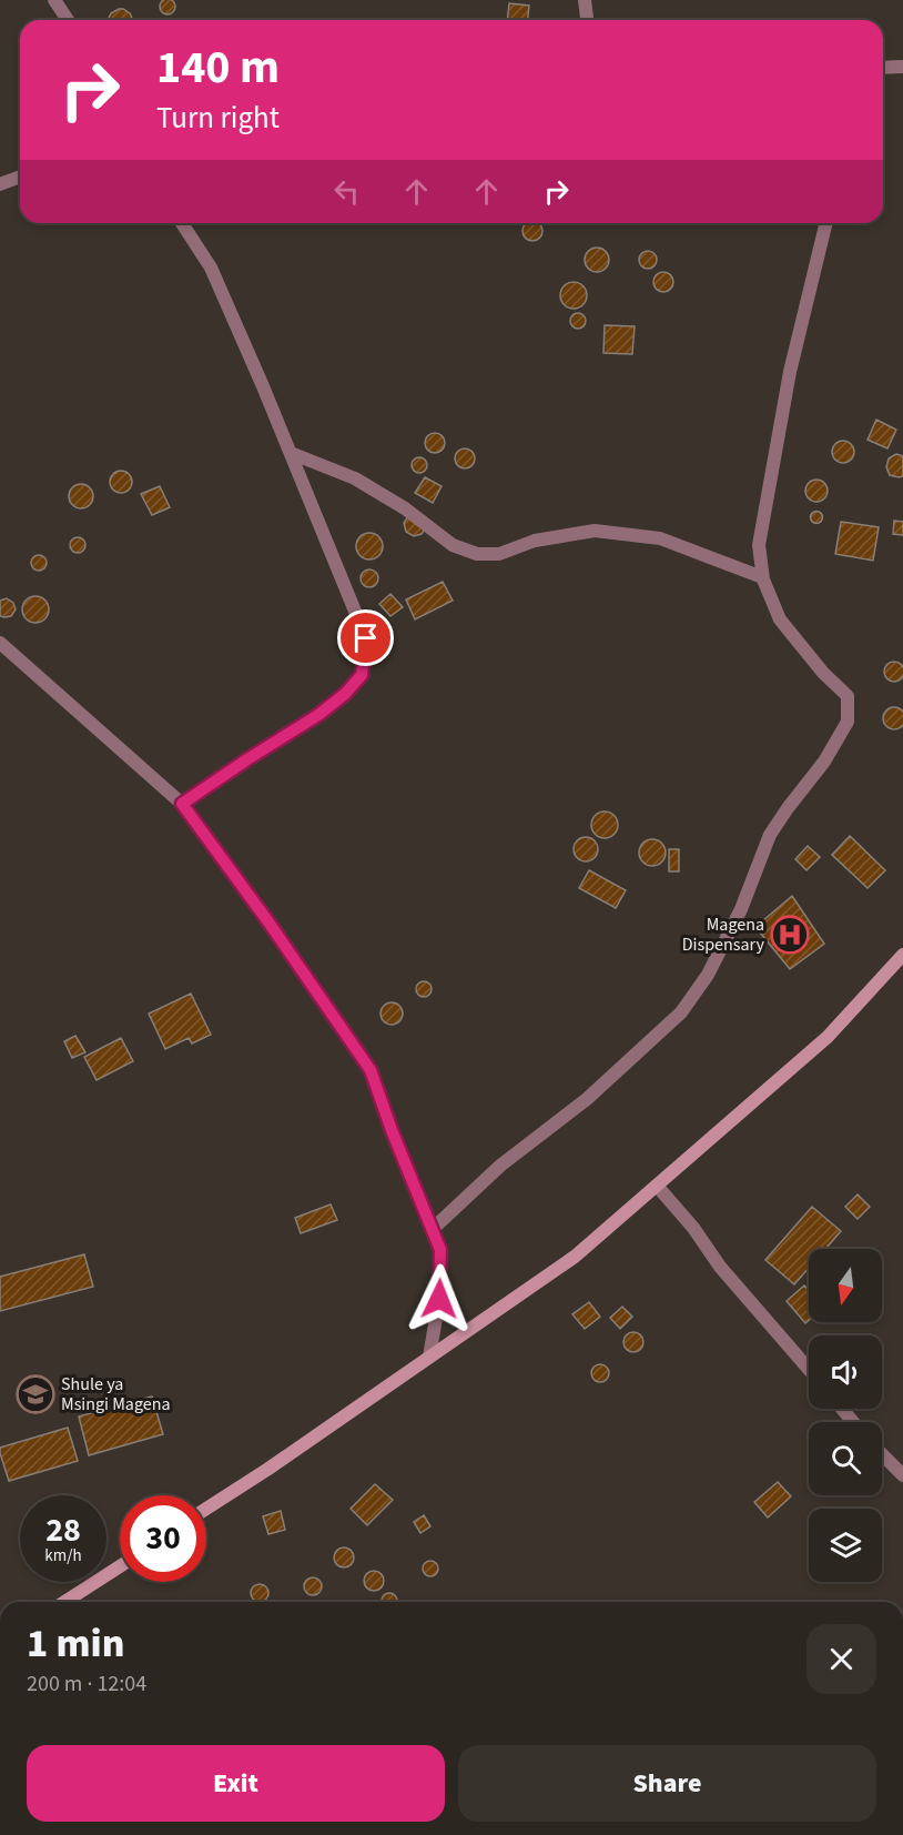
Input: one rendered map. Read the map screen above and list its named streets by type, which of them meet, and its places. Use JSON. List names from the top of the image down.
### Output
{
  "places": {
    "hospital": ["Magena Dispensary"],
    "school or university": ["Shule ya Msingi Magena"]
  },
  "north": "bottom",
  "page": {
    "turn": ["140 m", "Turn right"],
    "speed": "28 km/h",
    "limit": "30",
    "heading": ["1 min", "200 m · 12:04"],
    "buttons": ["Exit", "Share"]
  }
}
